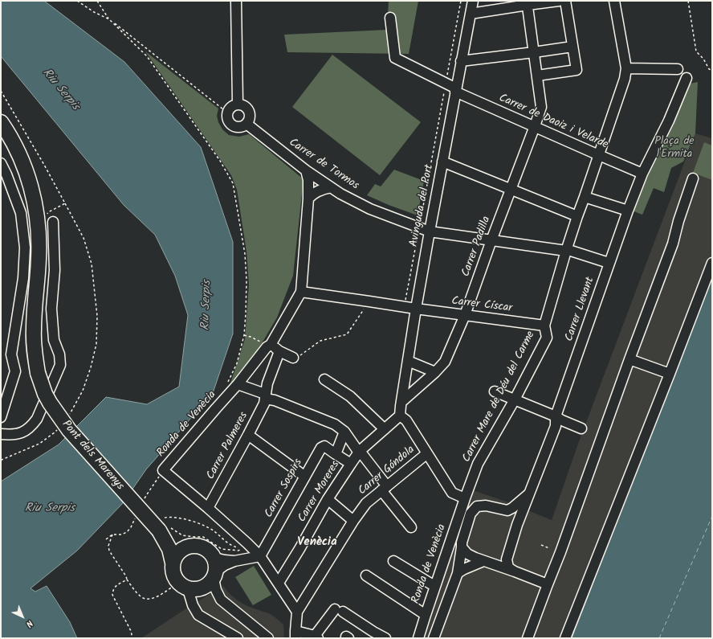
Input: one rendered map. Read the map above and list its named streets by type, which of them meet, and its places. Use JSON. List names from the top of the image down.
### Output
{
  "streets": {
    "highway": ["Pont dels Marenys"],
    "street": [
      "Carrer de Daoiz i Velarde",
      "Carrer de Tormos",
      "Avinguda del Port",
      "Carrer Padilla",
      "Carrer Císcar",
      "Carrer Llevant",
      "Carrer Mare de Déu del Carme",
      "Ronda de Venècia",
      "Carrer Palmeres",
      "Carrer Góndola",
      "Carrer Sospirs",
      "Carrer Moreres"
    ]
  },
  "crossings": [
    ["Carrer de Daoiz i Velarde", "Avinguda del Port"],
    ["Carrer de Daoiz i Velarde", "Carrer Padilla"],
    ["Carrer de Daoiz i Velarde", "Carrer Llevant"],
    ["Carrer de Daoiz i Velarde", "Carrer Mare de Déu del Carme"],
    ["Carrer de Tormos", "Avinguda del Port"],
    ["Carrer de Tormos", "Carrer Padilla"],
    ["Carrer de Tormos", "Carrer Llevant"],
    ["Carrer de Tormos", "Carrer Mare de Déu del Carme"],
    ["Avinguda del Port", "Carrer Padilla"],
    ["Avinguda del Port", "Carrer Císcar"],
    ["Avinguda del Port", "Carrer Moreres"],
    ["Carrer Padilla", "Carrer Císcar"],
    ["Carrer Císcar", "Carrer Mare de Déu del Carme"],
    ["Carrer Císcar", "Ronda de Venècia"],
    ["Carrer Mare de Déu del Carme", "Ronda de Venècia"],
    ["Ronda de Venècia", "Carrer Palmeres"],
    ["Ronda de Venècia", "Carrer Góndola"],
    ["Ronda de Venècia", "Carrer Sospirs"],
    ["Ronda de Venècia", "Carrer Moreres"]
  ],
  "districts": ["Venècia"],
  "water": ["Riu Serpis"],
  "parks": ["Plaça de l'Ermita"],
  "north": "bottom right"
}
